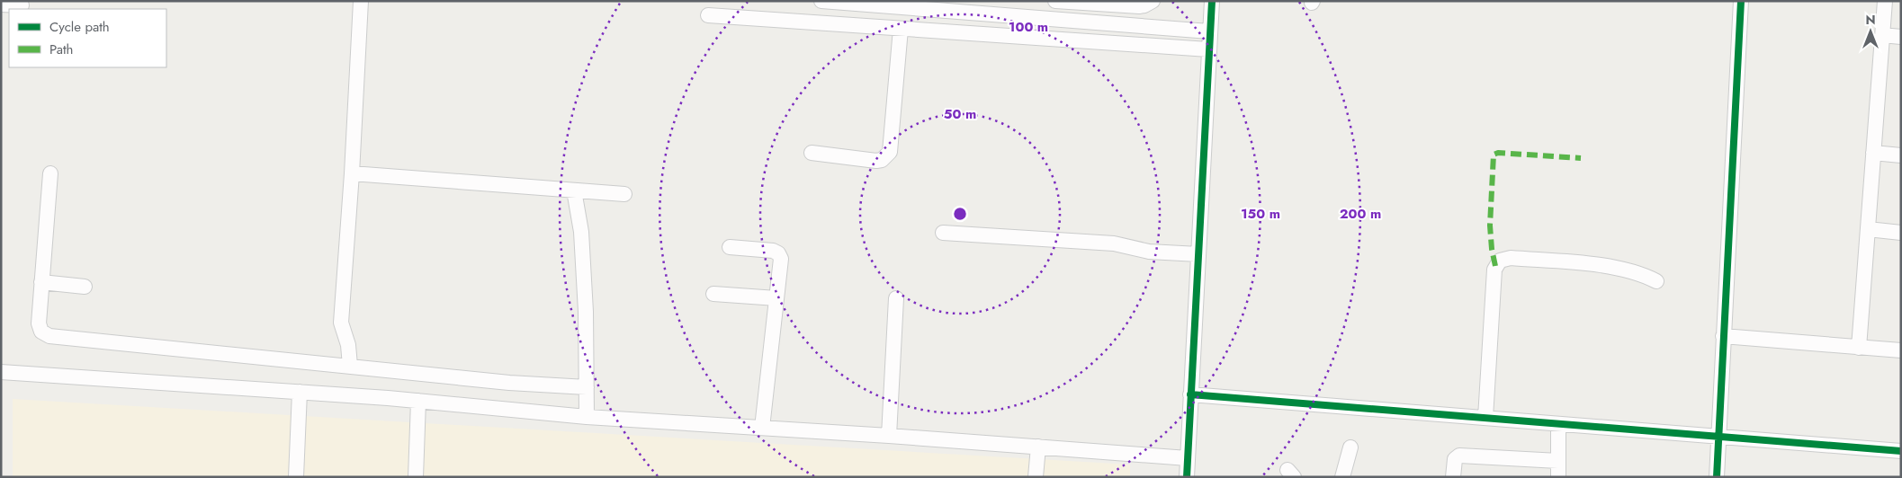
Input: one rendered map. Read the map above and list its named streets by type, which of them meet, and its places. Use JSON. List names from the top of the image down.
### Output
{
  "legend": ["Cycle path", "Path"],
  "north": "top",
  "rings": [
    "100 m",
    "50 m",
    "150 m",
    "200 m"
  ]
}
